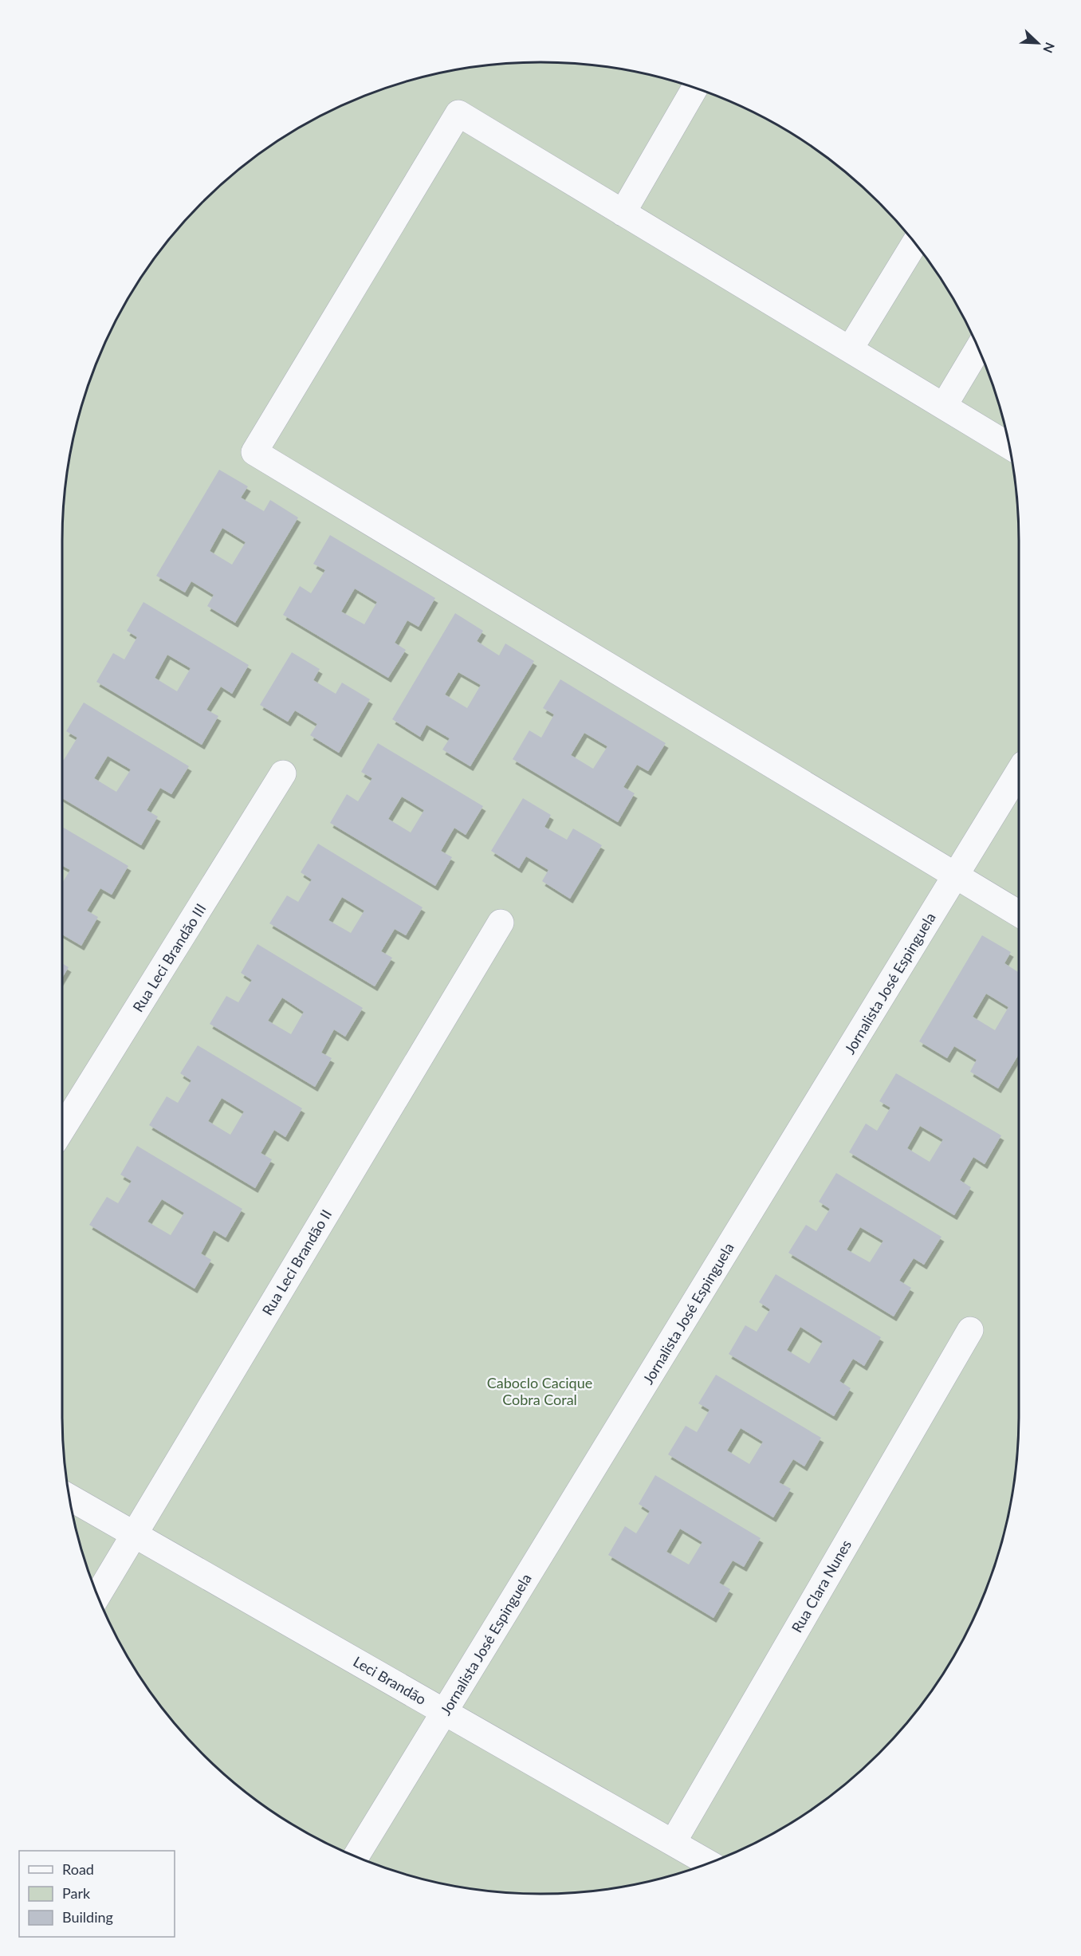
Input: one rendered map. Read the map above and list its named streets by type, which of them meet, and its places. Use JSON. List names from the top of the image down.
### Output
{
  "streets": {
    "street": [
      "Rua Leci Brandão III",
      "Jornalista José Espinguela",
      "Rua Leci Brandão II",
      "Rua Clara Nunes",
      "Leci Brandão"
    ]
  },
  "crossings": [
    ["Jornalista José Espinguela", "Leci Brandão"],
    ["Rua Leci Brandão II", "Leci Brandão"],
    ["Rua Clara Nunes", "Leci Brandão"]
  ],
  "parks": ["Caboclo Cacique Cobra Coral"],
  "legend": ["Road", "Park", "Building"],
  "north": "bottom right"
}
